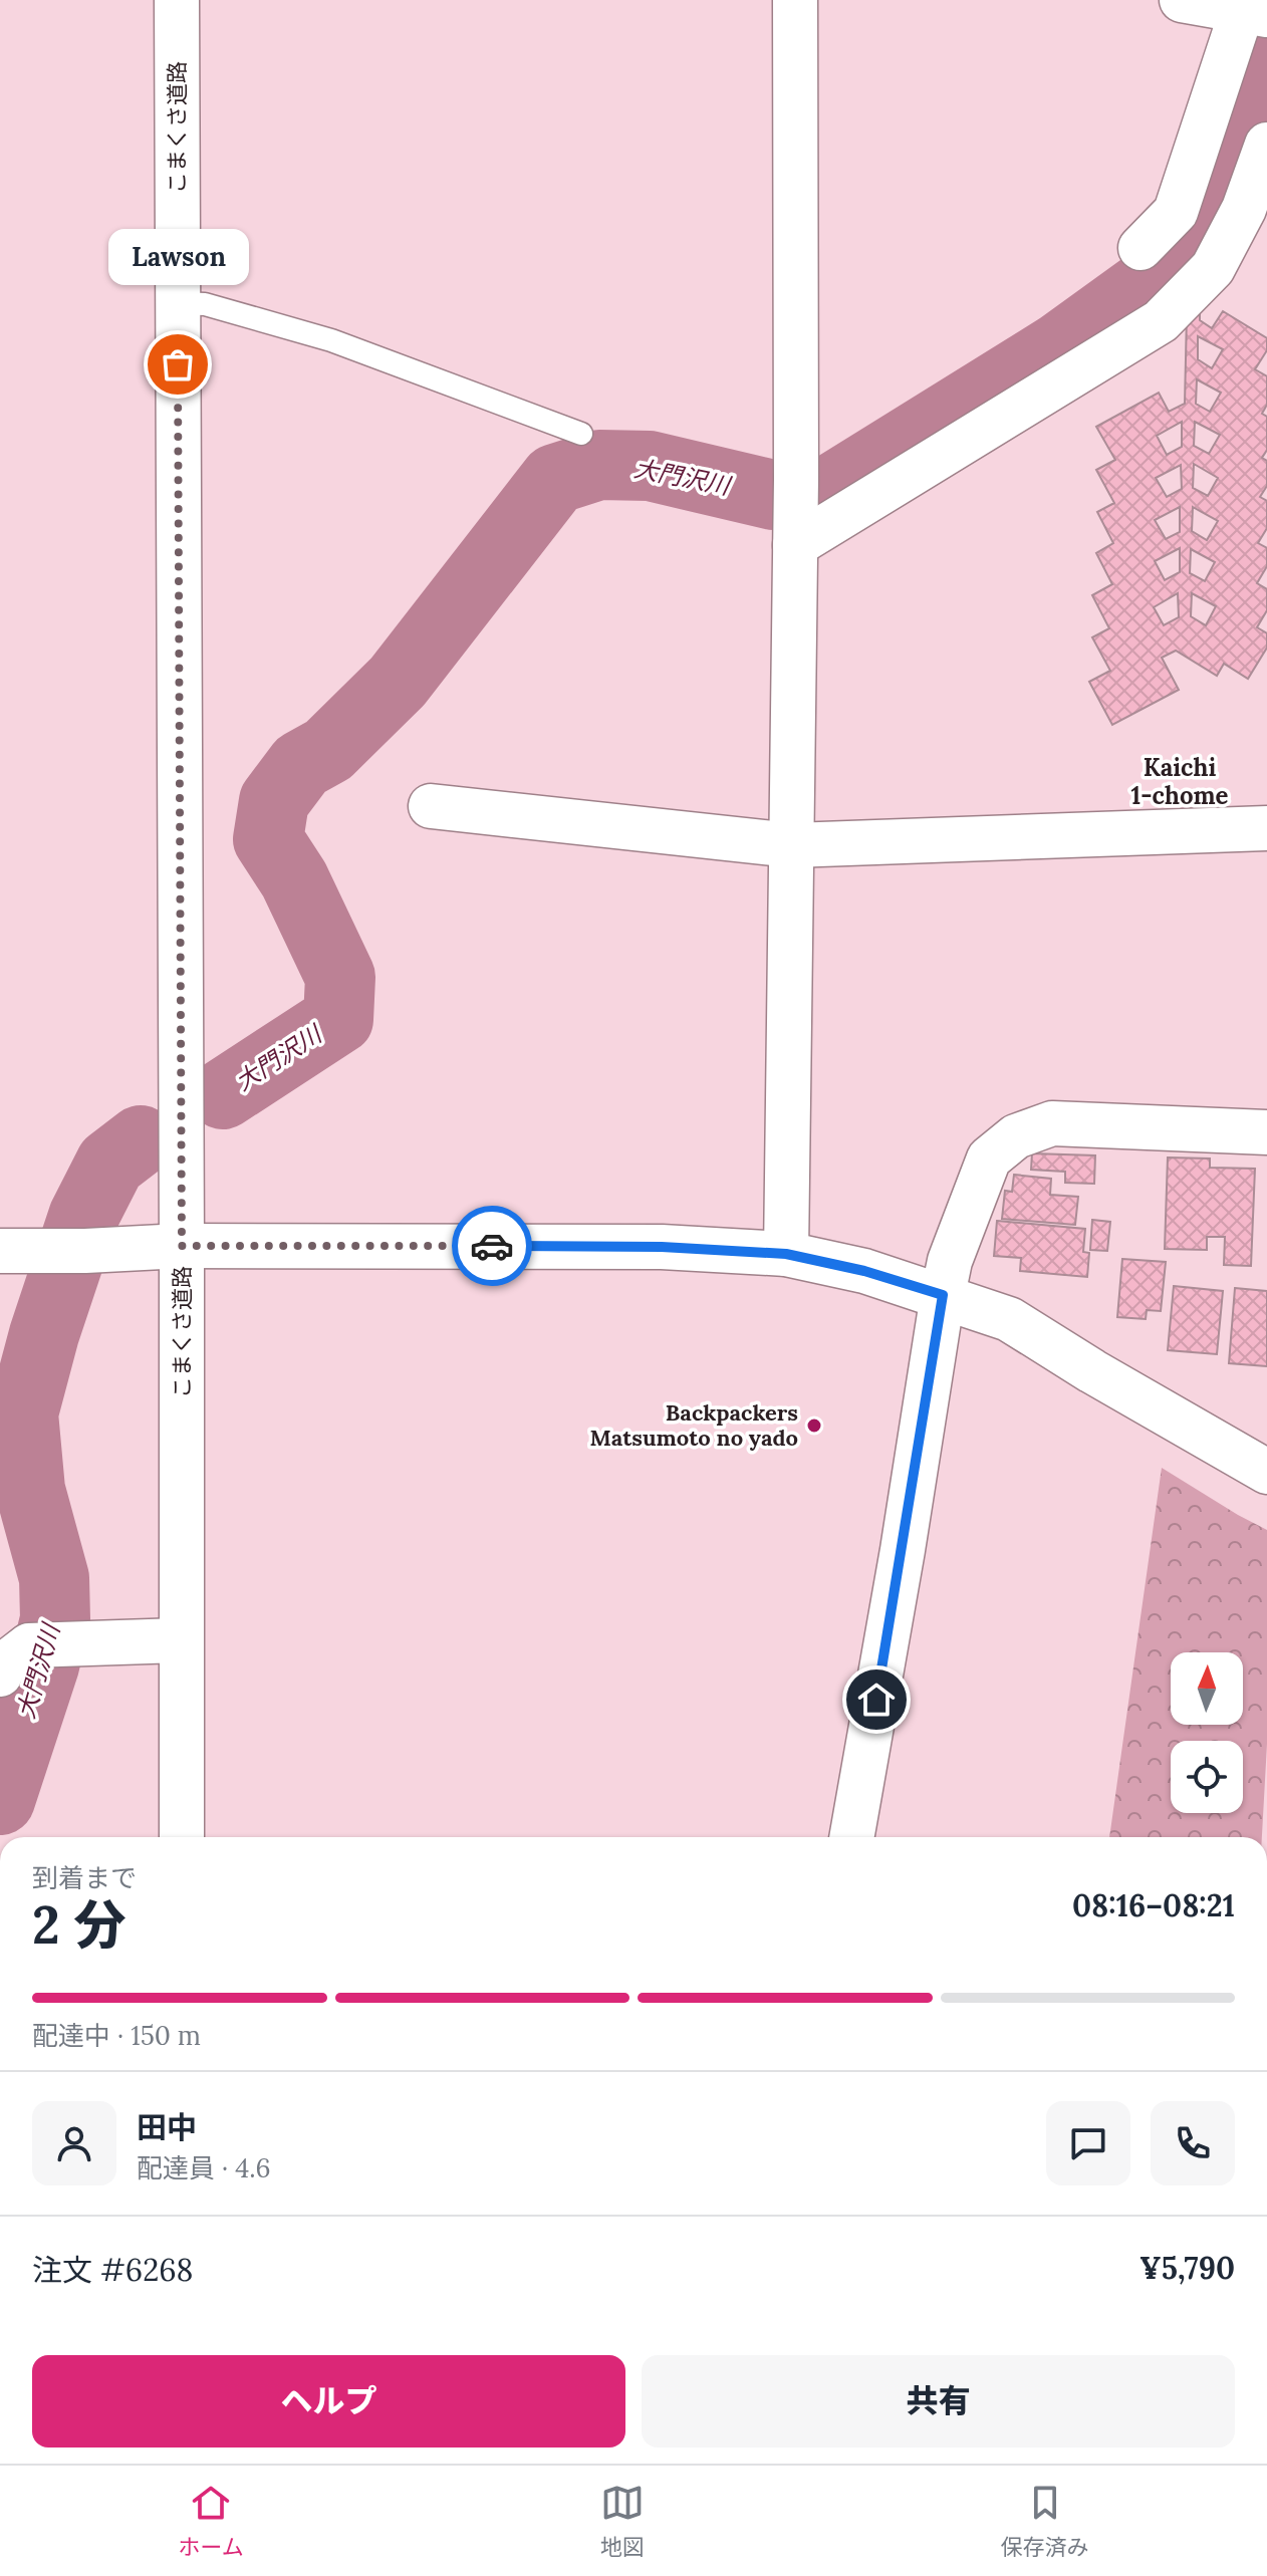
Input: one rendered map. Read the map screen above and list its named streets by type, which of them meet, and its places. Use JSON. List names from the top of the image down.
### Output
{
  "streets": {
    "street": ["こまくさ道路"]
  },
  "districts": ["Kaichi 1-chome"],
  "water": ["大門沢川"],
  "places": ["Lawson", "Backpackers Matsumoto no yado"],
  "north": "top",
  "page": {
    "bubble": "Lawson",
    "heading": ["2 分", "到着まで", "08:16–08:21"],
    "panel": [
      "田中",
      "配達員 · 4.6",
      "注文 #6268",
      "¥5,790"
    ],
    "bar": "配達中 · 150 m",
    "buttons": ["ヘルプ", "共有"],
    "tabs": ["ホーム", "地図", "保存済み"]
  }
}
